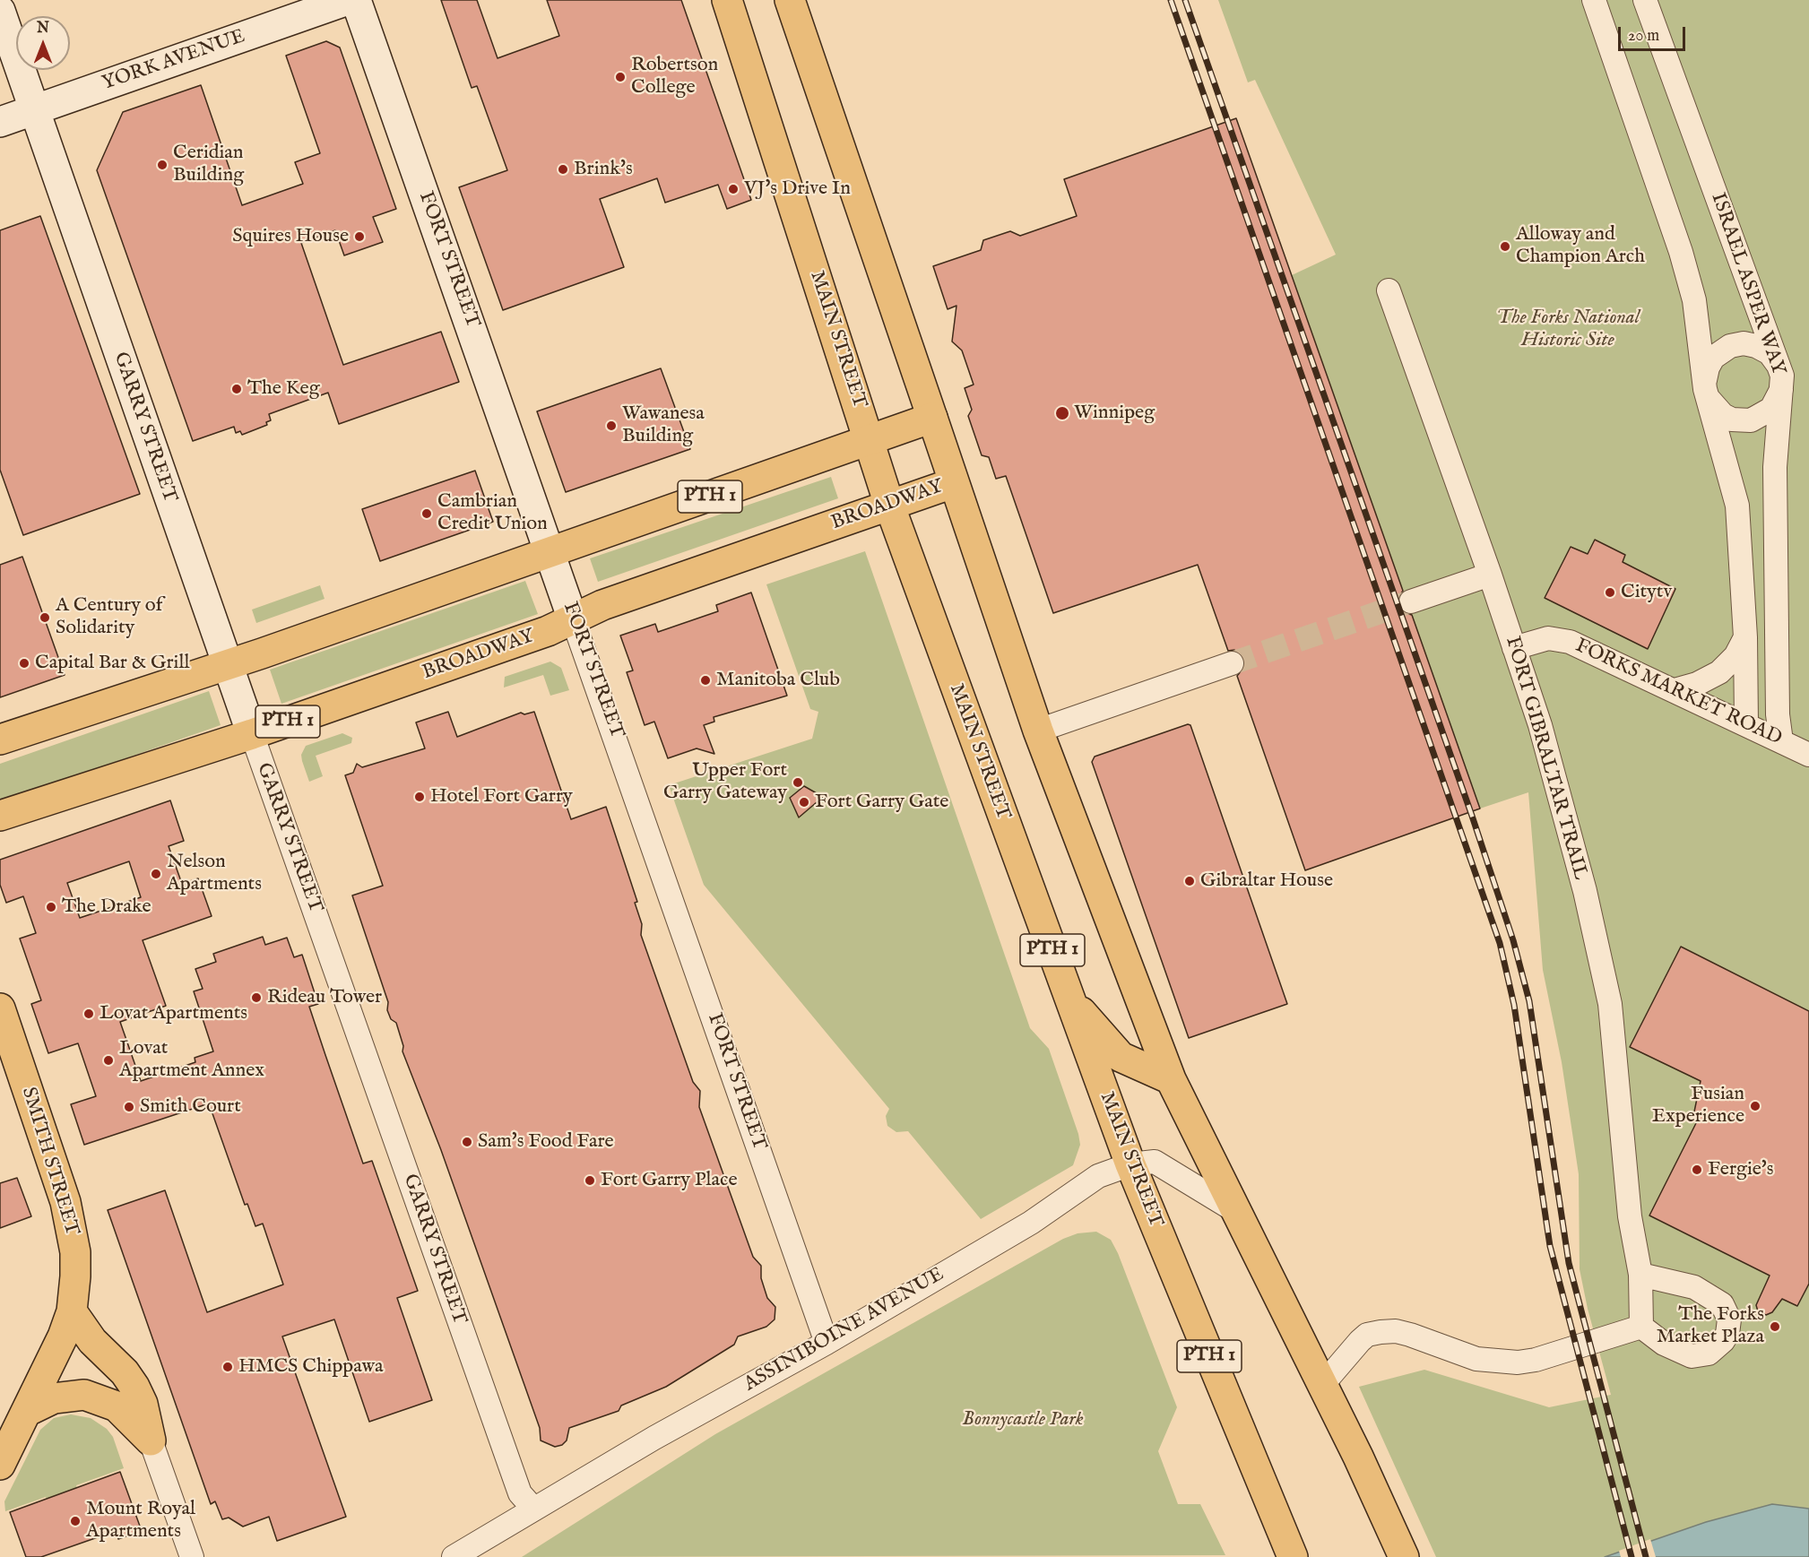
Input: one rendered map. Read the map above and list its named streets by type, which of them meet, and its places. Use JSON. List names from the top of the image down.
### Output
{
  "streets": {
    "main road": [
      "MAIN STREET",
      "PTH 1",
      "BROADWAY",
      "SMITH STREET"
    ],
    "street": [
      "YORK AVENUE",
      "FORT STREET",
      "ISRAEL ASPER WAY",
      "GARRY STREET",
      "FORKS MARKET ROAD",
      "FORT GIBRALTAR TRAIL",
      "ASSINIBOINE AVENUE"
    ]
  },
  "crossings": [
    ["YORK AVENUE", "GARRY STREET"],
    ["FORT STREET", "PTH 1"],
    ["FORT STREET", "BROADWAY"],
    ["FORT STREET", "ASSINIBOINE AVENUE"],
    ["ISRAEL ASPER WAY", "FORKS MARKET ROAD"],
    ["MAIN STREET", "PTH 1"],
    ["MAIN STREET", "BROADWAY"],
    ["MAIN STREET", "ASSINIBOINE AVENUE"],
    ["GARRY STREET", "PTH 1"],
    ["GARRY STREET", "BROADWAY"],
    ["GARRY STREET", "ASSINIBOINE AVENUE"],
    ["PTH 1", "BROADWAY"],
    ["PTH 1", "ASSINIBOINE AVENUE"],
    ["FORKS MARKET ROAD", "FORT GIBRALTAR TRAIL"]
  ],
  "parks": ["The Forks National Historic Site", "Bonnycastle Park"],
  "places": [
    "Robertson College",
    "Ceridian Building",
    "Brink's",
    "VJ's Drive In",
    "Squires House",
    "Alloway and Champion Arch",
    "The Keg",
    "Winnipeg",
    "Wawanesa Building",
    "Cambrian Credit Union",
    "Citytv",
    "A Century of Solidarity",
    "Capital Bar & Grill",
    "Manitoba Club",
    "Upper Fort Garry Gateway",
    "Hotel Fort Garry",
    "Fort Garry Gate",
    "Nelson Apartments",
    "Gibraltar House",
    "The Drake",
    "Rideau Tower",
    "Lovat Apartments",
    "Lovat Apartment Annex",
    "Fusian Experience",
    "Smith Court",
    "Sam's Food Fare",
    "Fergie's",
    "Fort Garry Place",
    "The Forks Market Plaza",
    "HMCS Chippawa",
    "Mount Royal Apartments"
  ],
  "scale_bar": "20 m",
  "north": "top"
}
